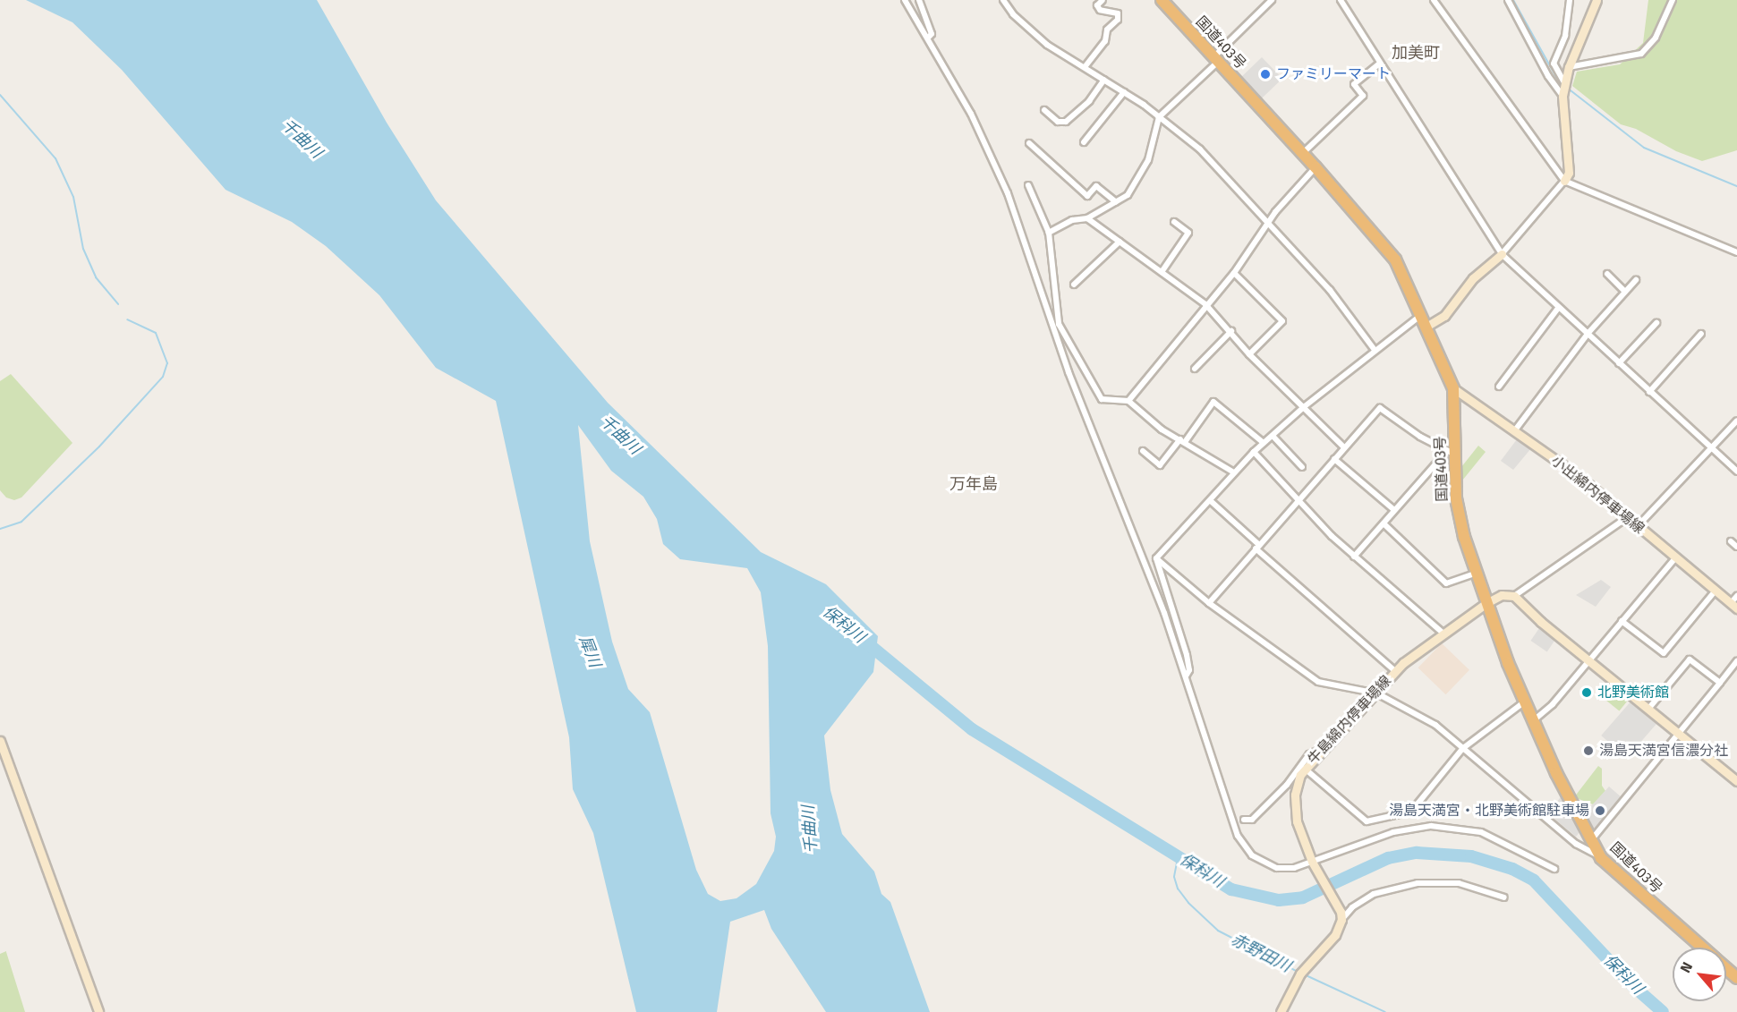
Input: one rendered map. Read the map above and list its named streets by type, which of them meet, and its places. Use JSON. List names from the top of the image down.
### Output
{
  "streets": {
    "highway": ["国道403号"],
    "street": ["小出綿内停車場線", "牛島綿内停車場線"]
  },
  "crossings": [
    ["国道403号", "小出綿内停車場線"],
    ["国道403号", "牛島綿内停車場線"]
  ],
  "districts": ["加美町", "万年島"],
  "water": [
    "千曲川",
    "保科川",
    "犀川",
    "赤野田川"
  ],
  "places": [
    "ファミリーマート",
    "北野美術館",
    "湯島天満宮信濃分社",
    "湯島天満宮・北野美術館駐車場"
  ],
  "north": "top left"
}
